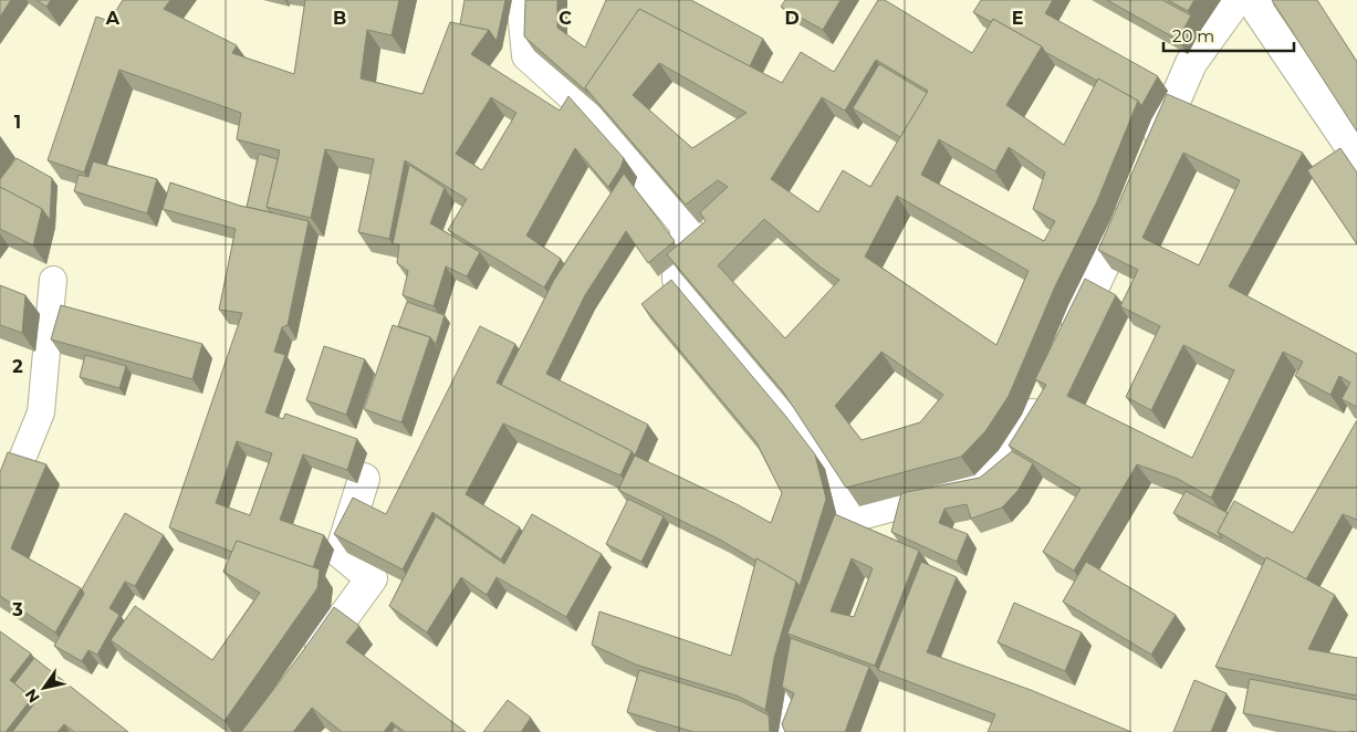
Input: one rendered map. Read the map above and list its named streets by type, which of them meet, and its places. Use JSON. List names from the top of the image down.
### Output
{
  "scale_bar": "20 m",
  "north": "bottom left",
  "grid": {
    "columns": [
      "A",
      "B",
      "C",
      "D",
      "E"
    ],
    "rows": ["1", "2", "3"]
  }
}
